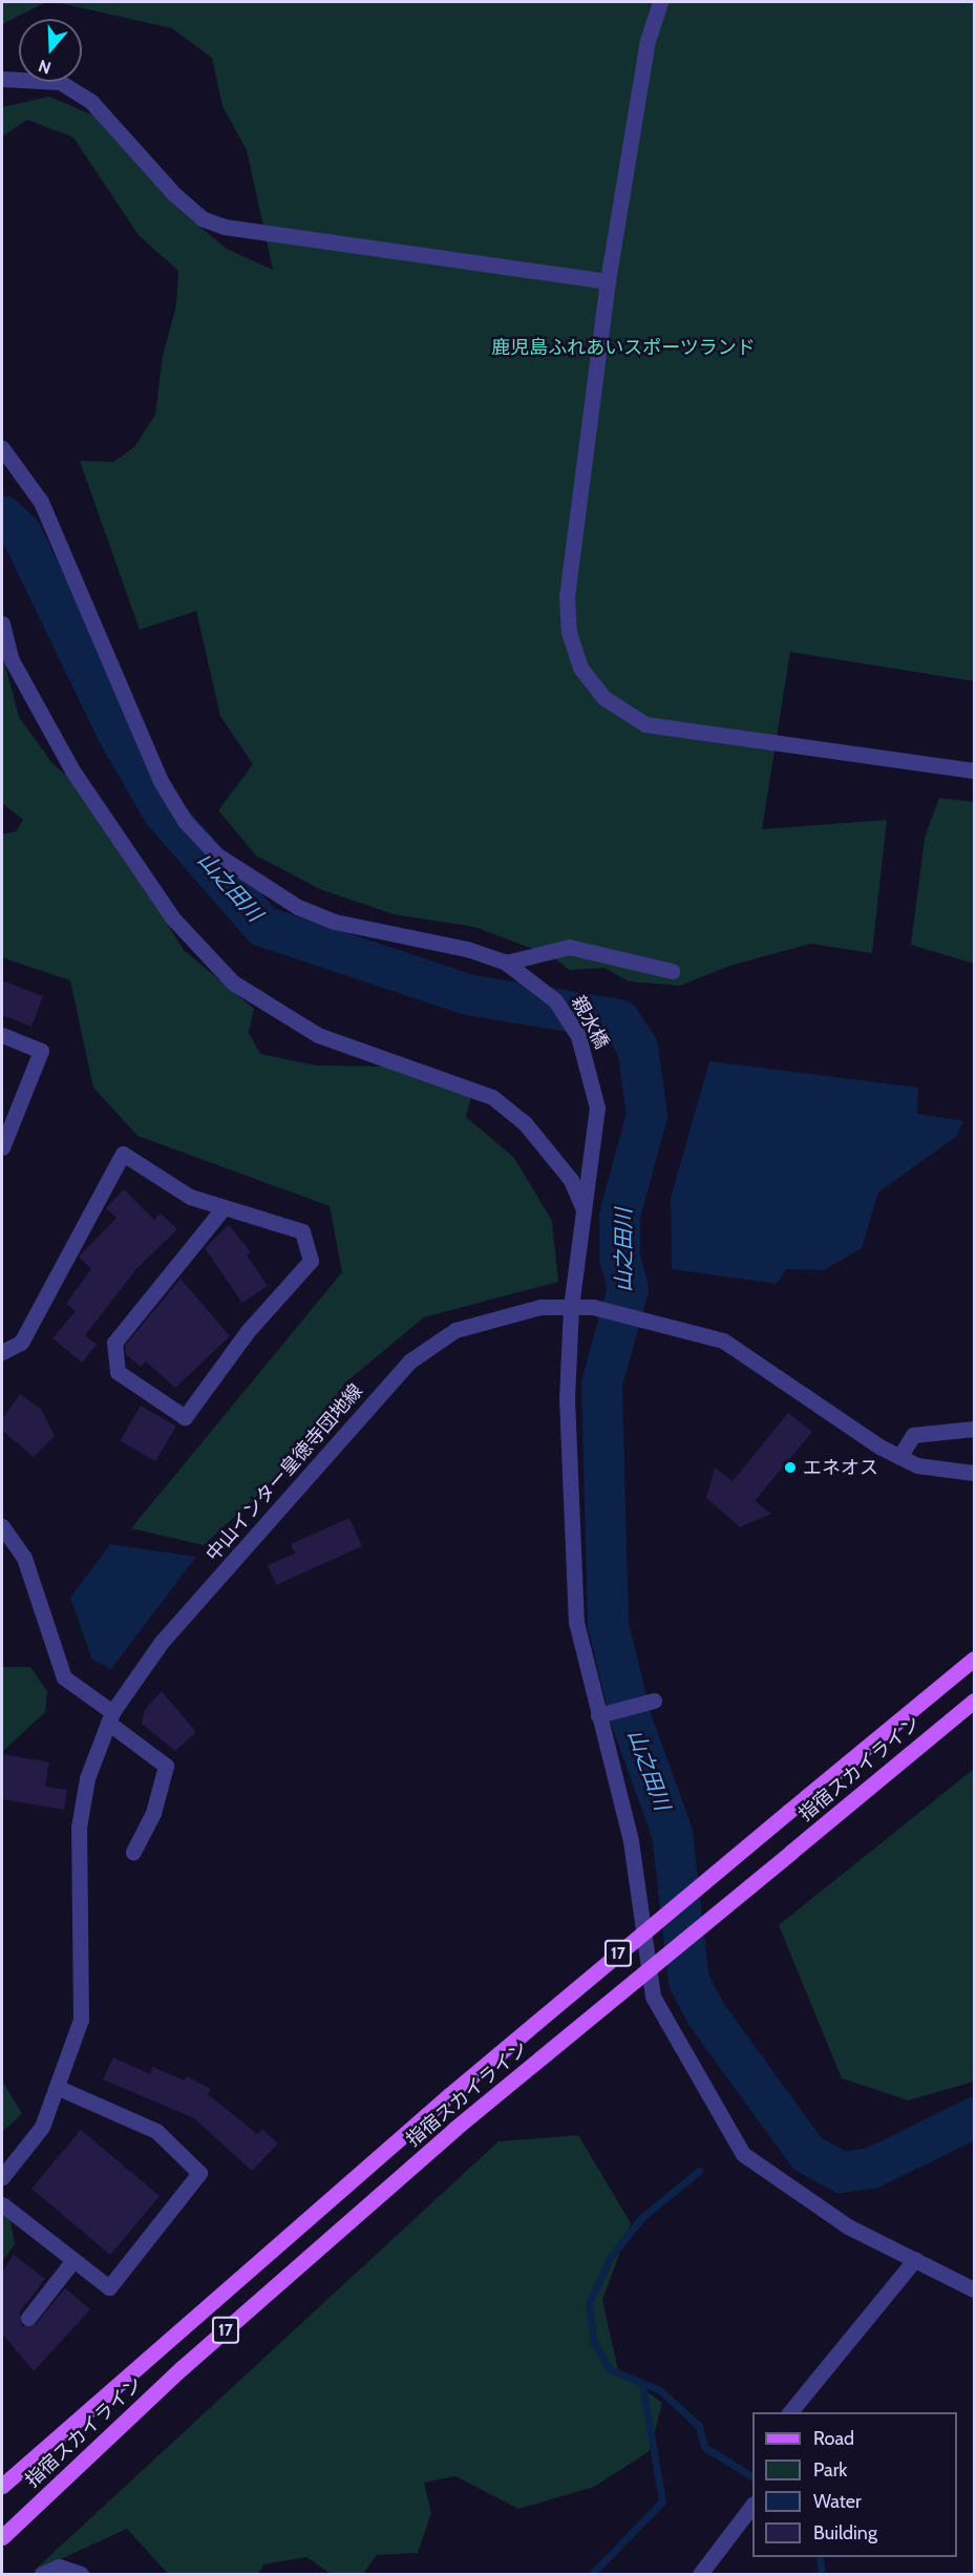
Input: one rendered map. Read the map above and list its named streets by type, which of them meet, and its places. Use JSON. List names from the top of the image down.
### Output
{
  "streets": {
    "main road": ["指宿スカイライン", "17"],
    "street": ["親水橋", "中山インター皇徳寺団地線"]
  },
  "crossings": [
    ["親水橋", "中山インター皇徳寺団地線"]
  ],
  "water": ["山之田川"],
  "parks": ["鹿児島ふれあいスポーツランド"],
  "places": ["エネオス"],
  "legend": [
    "Road",
    "Park",
    "Water",
    "Building"
  ],
  "north": "bottom"
}
